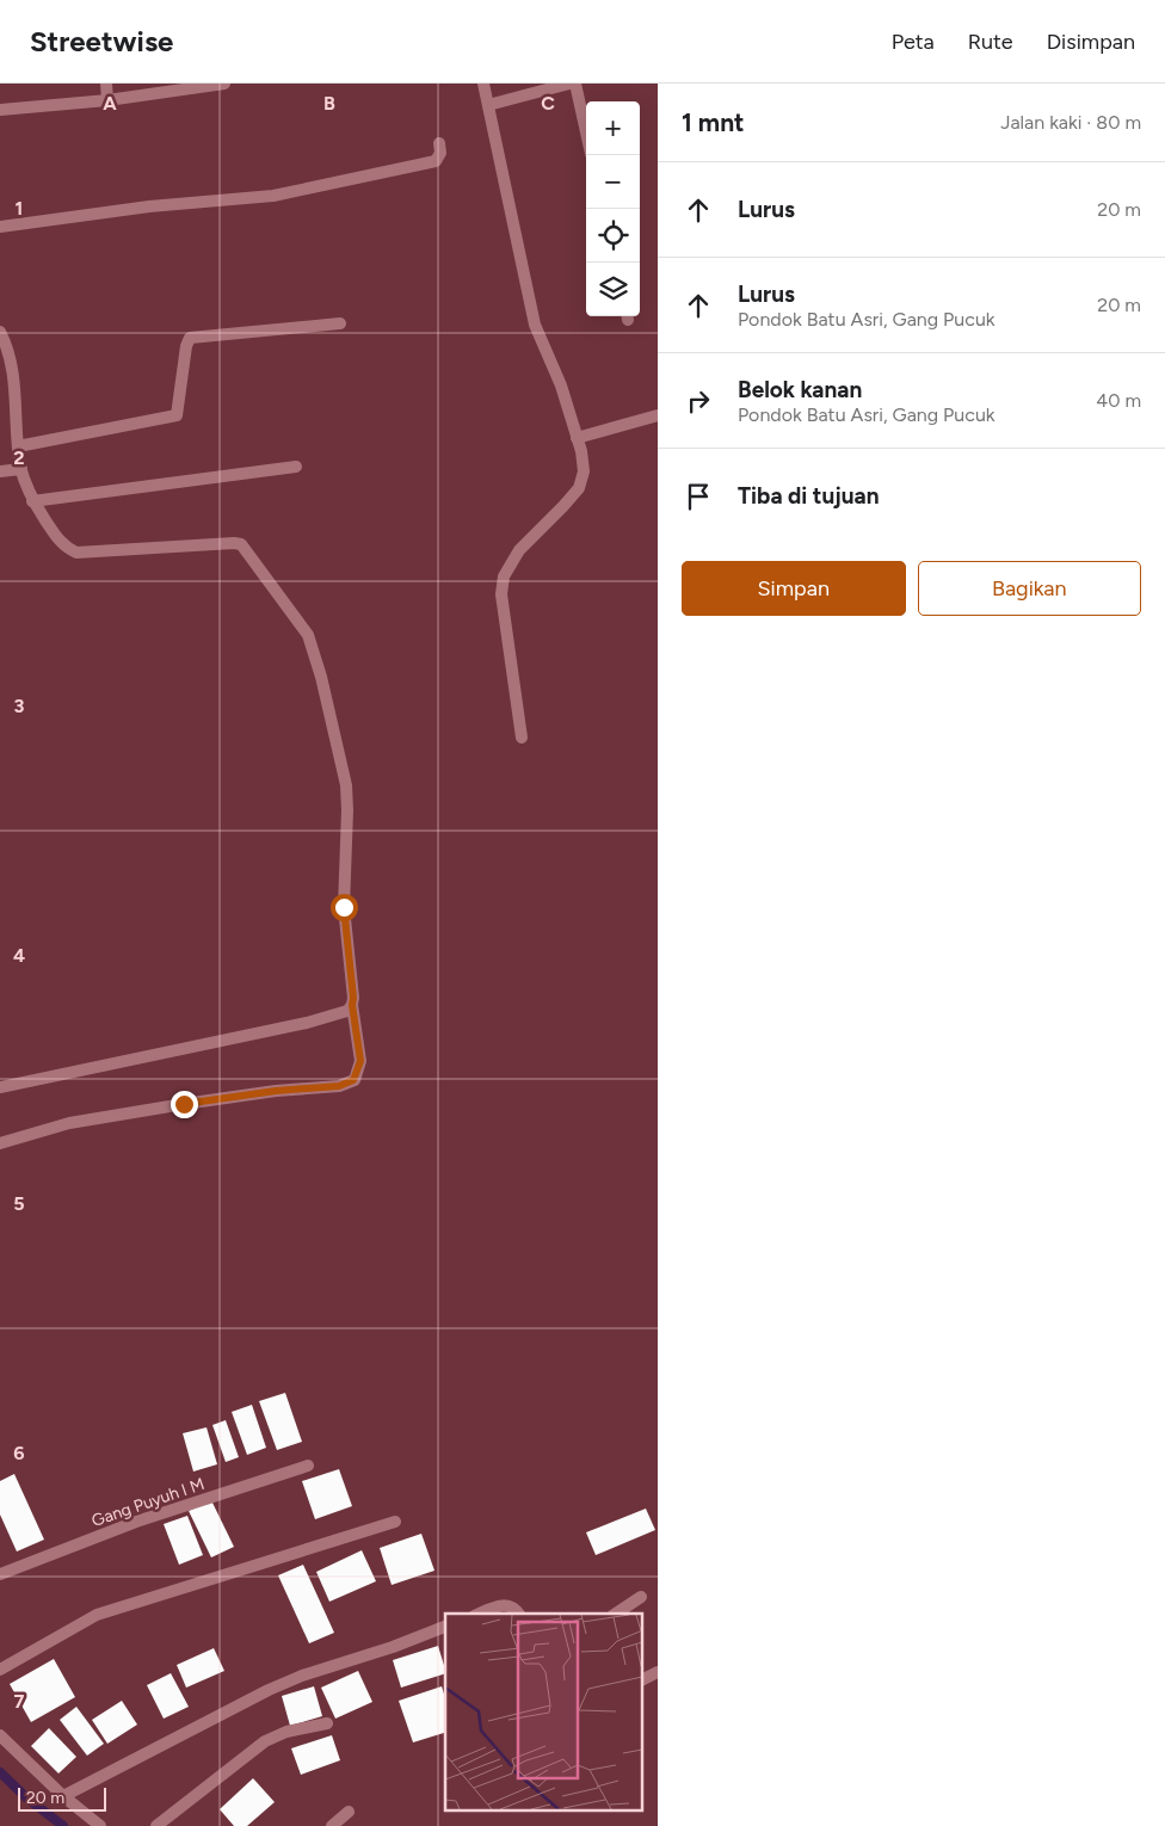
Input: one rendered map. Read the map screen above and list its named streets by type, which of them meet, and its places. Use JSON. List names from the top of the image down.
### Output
{
  "streets": {
    "street": ["Gang Puyuh I M"]
  },
  "scale_bar": "20 m",
  "page": {
    "header": "Streetwise",
    "nav": ["Peta", "Rute", "Disimpan"],
    "heading": ["1 mnt", "Jalan kaki · 80 m"],
    "map_buttons": ["+", "−"],
    "list": [
      ["Lurus", "20 m"],
      ["Lurus", "Pondok Batu Asri, Gang Pucuk", "20 m"],
      ["Belok kanan", "Pondok Batu Asri, Gang Pucuk", "40 m"],
      "Tiba di tujuan"
    ],
    "buttons": ["Simpan", "Bagikan"],
    "scale": "20 m"
  },
  "grid": {
    "columns": ["A", "B", "C"],
    "rows": [
      "1",
      "2",
      "3",
      "4",
      "5",
      "6",
      "7"
    ]
  }
}
